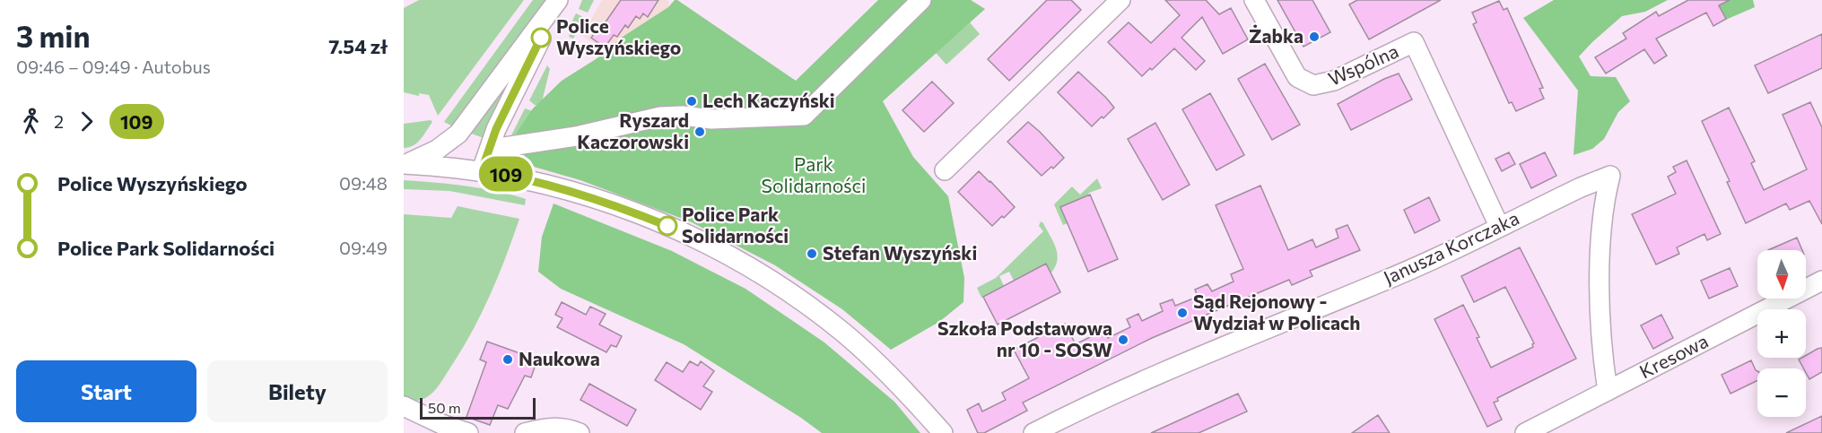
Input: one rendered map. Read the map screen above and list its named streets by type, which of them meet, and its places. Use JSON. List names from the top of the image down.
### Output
{
  "streets": {
    "street": ["Wspólna", "Janusza Korczaka", "Kresowa"]
  },
  "crossings": [
    ["Wspólna", "Janusza Korczaka"],
    ["Janusza Korczaka", "Kresowa"]
  ],
  "parks": ["Park Solidarności"],
  "places": [
    "Żabka",
    "Police Wyszyńskiego",
    "Lech Kaczyński",
    "Ryszard Kaczorowski",
    "Police Park Solidarności",
    "Stefan Wyszyński",
    "Sąd Rejonowy - Wydział w Policach",
    "Szkoła Podstawowa nr 10 - SOSW",
    "Naukowa"
  ],
  "lines": ["bus line 109"],
  "scale_bar": "50 m",
  "north": "bottom",
  "page": {
    "heading": ["3 min", "09:46 – 09:49 · Autobus", "7.54 zł"],
    "on_map": "109",
    "legs": ["2", "109"],
    "list": [
      {
        "name": "Police Wyszyńskiego",
        "value": "09:48"
      },
      {
        "name": "Police Park Solidarności",
        "value": "09:49"
      }
    ],
    "map_buttons": ["+", "−"],
    "buttons": ["Start", "Bilety"],
    "scale": "50 m"
  }
}
